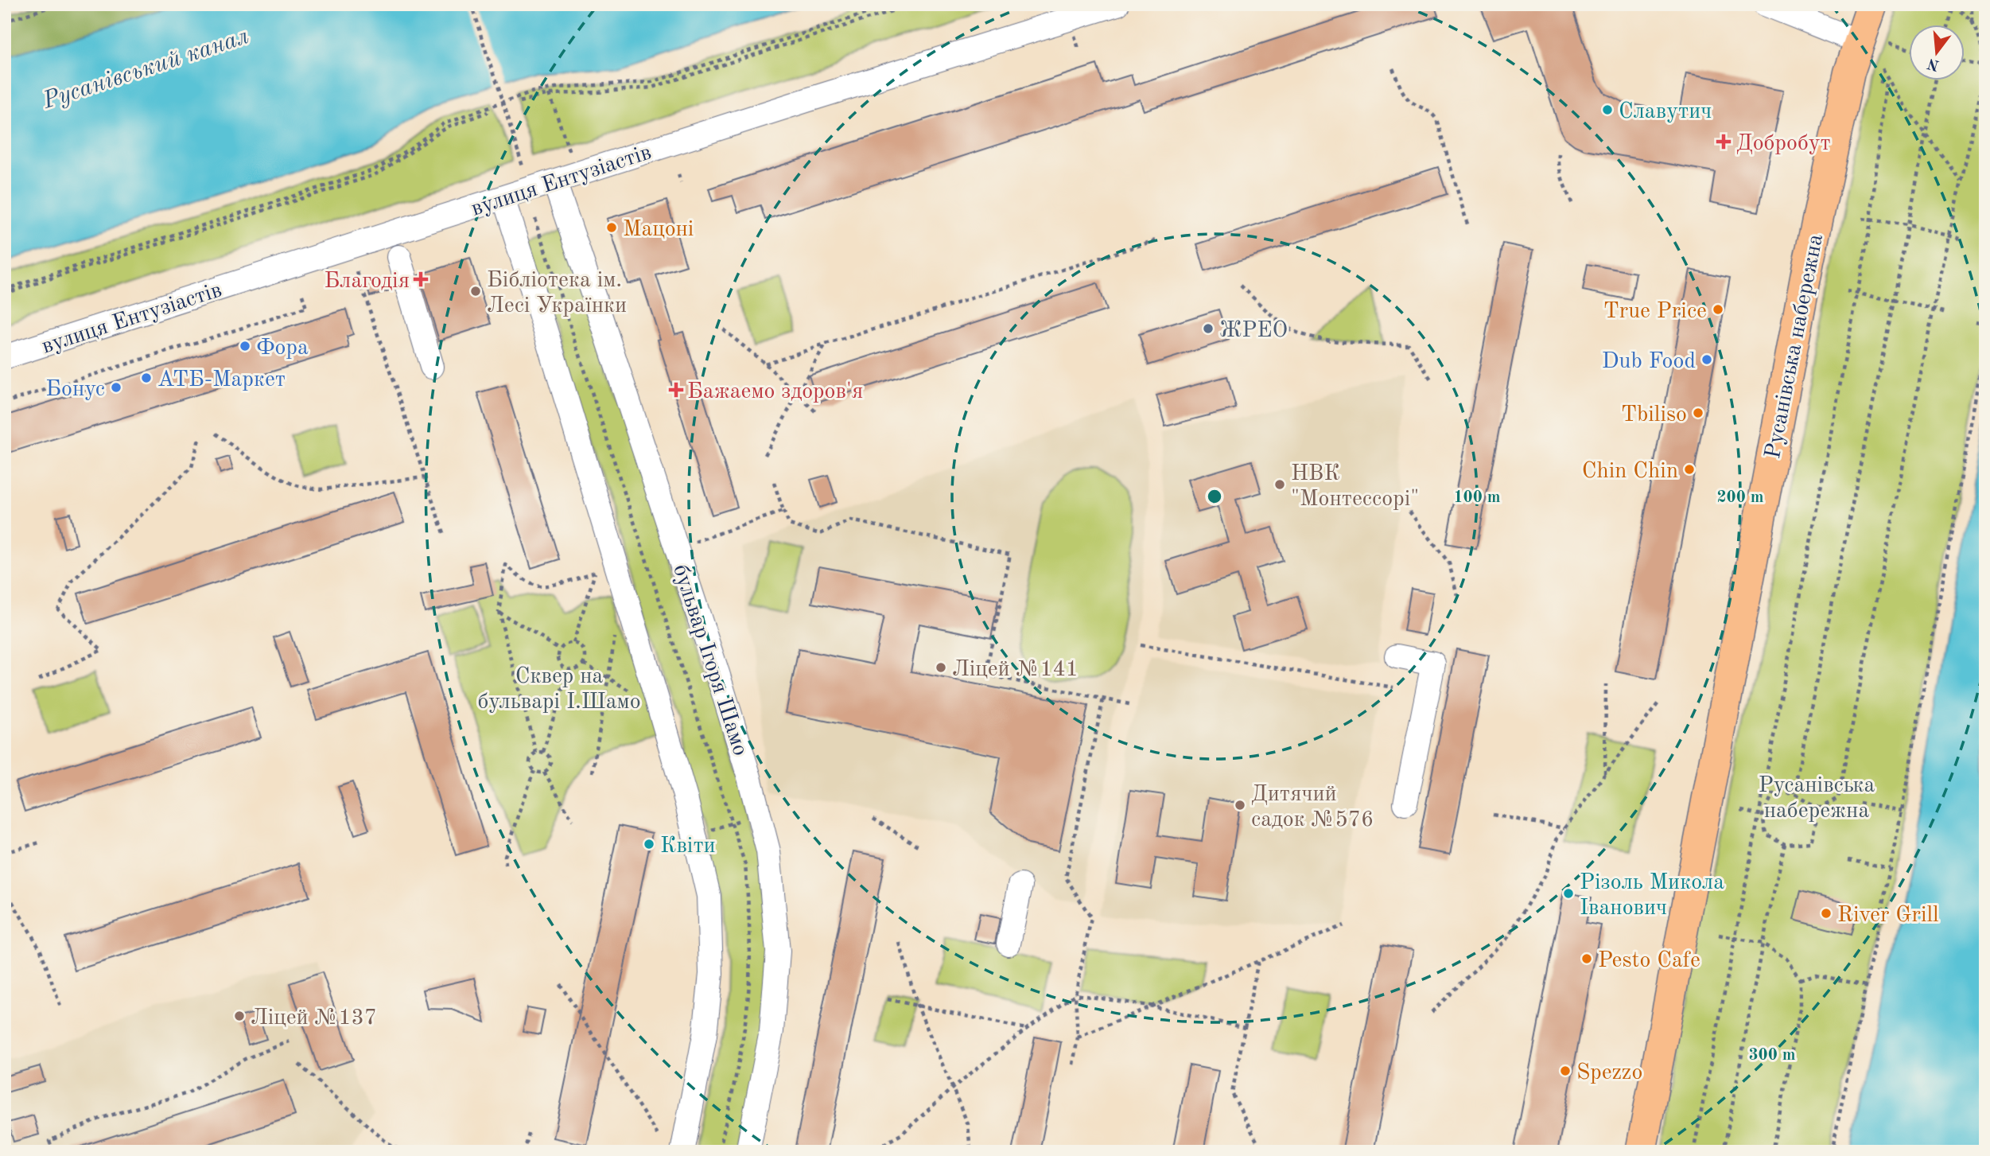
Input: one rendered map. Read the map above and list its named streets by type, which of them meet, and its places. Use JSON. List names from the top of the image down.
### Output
{
  "streets": {
    "main road": ["Русанівська набережна"],
    "street": ["вулиця Ентузіастів", "бульвар Ігоря Шамо"]
  },
  "crossings": [
    ["вулиця Ентузіастів", "бульвар Ігоря Шамо"]
  ],
  "water": ["Русанівський канал"],
  "parks": ["Сквер на бульварі І.Шамо", "Русанівська набережна"],
  "places": {
    "other": [
      "Славутич",
      "Мацоні",
      "Бібліотека ім. Лесі Українки",
      "True Price",
      "ЖРЕО",
      "Фора",
      "Dub Food",
      "АТБ-Маркет",
      "Бонус",
      "Tbiliso",
      "Chin Chin",
      "НВК \"Монтессорі\"",
      "Ліцей №141",
      "Дитячий садок №576",
      "Квіти",
      "Різоль Микола Іванович",
      "River Grill",
      "Pesto Cafe",
      "Ліцей №137",
      "Spezzo"
    ],
    "health": ["Добробут", "Благодія", "Бажаемо здоров'я"]
  },
  "north": "bottom",
  "rings": ["100 m", "200 m", "300 m"]
}
